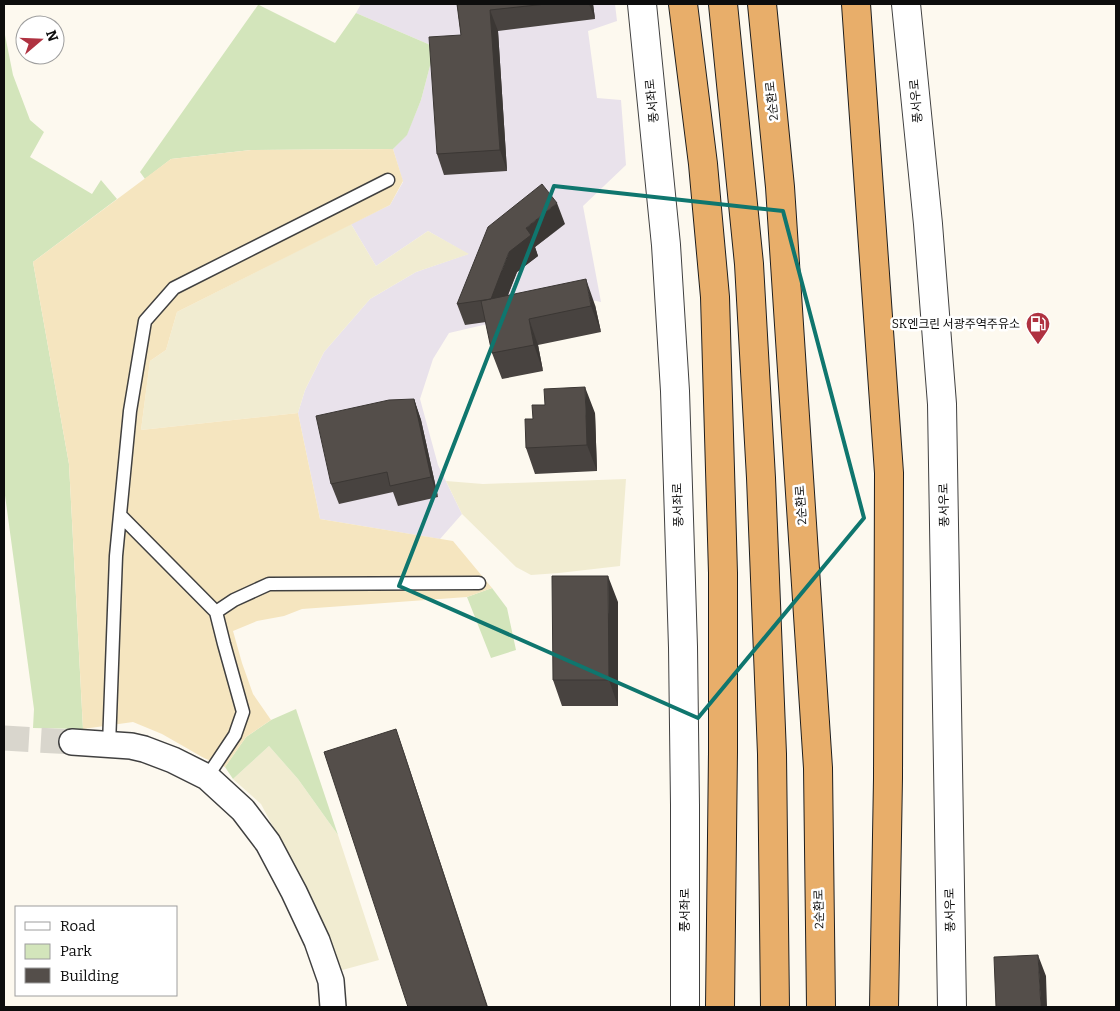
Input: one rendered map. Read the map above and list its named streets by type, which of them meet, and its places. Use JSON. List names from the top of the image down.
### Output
{
  "streets": {
    "highway": ["2순환로"],
    "street": ["풍서좌로", "풍서우로"]
  },
  "places": {
    "fuel station": ["SK엔크린 서광주역주유소"]
  },
  "legend": ["Road", "Park", "Building"],
  "north": "right"
}
